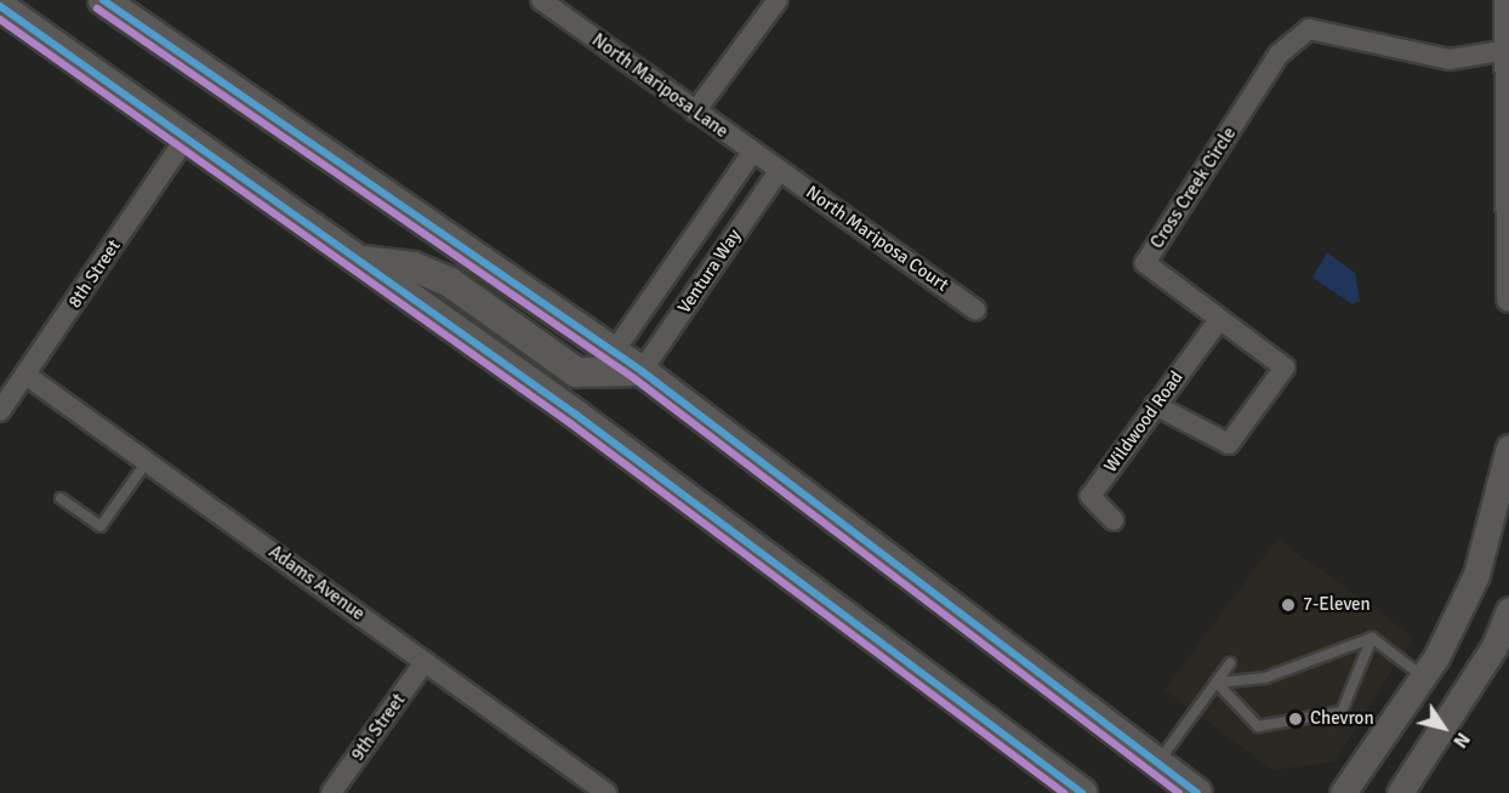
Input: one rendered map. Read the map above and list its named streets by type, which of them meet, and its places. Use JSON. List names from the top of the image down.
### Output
{
  "streets": {
    "street": [
      "North Mariposa Lane",
      "Cross Creek Circle",
      "North Mariposa Court",
      "Ventura Way",
      "8th Street",
      "Wildwood Road",
      "Adams Avenue",
      "9th Street"
    ]
  },
  "crossings": [
    ["North Mariposa Lane", "North Mariposa Court"],
    ["North Mariposa Lane", "Ventura Way"],
    ["Cross Creek Circle", "Wildwood Road"],
    ["North Mariposa Court", "Ventura Way"],
    ["8th Street", "Adams Avenue"],
    ["Adams Avenue", "9th Street"]
  ],
  "places": ["7-Eleven", "Chevron"],
  "north": "bottom right"
}
